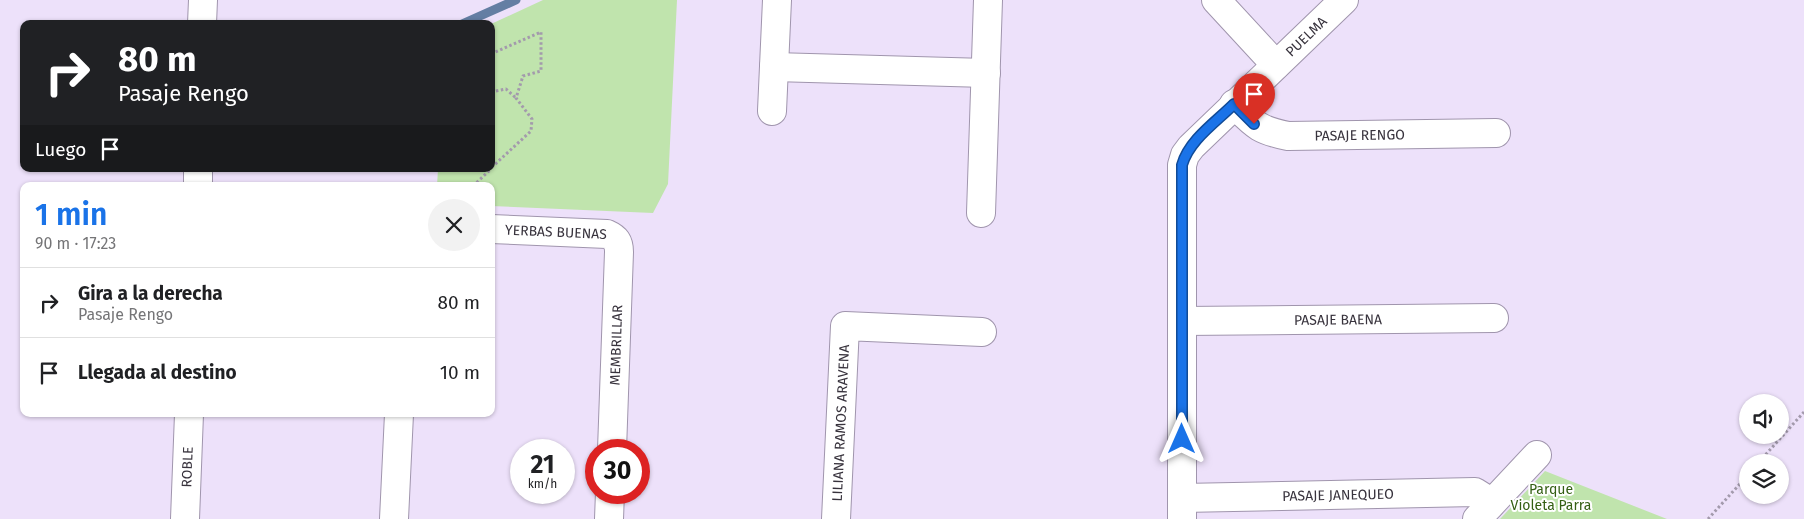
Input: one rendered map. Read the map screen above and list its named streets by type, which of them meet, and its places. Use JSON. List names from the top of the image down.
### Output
{
  "streets": {
    "street": [
      "PUELMA",
      "PASAJE RENGO",
      "YERBAS BUENAS",
      "PASAJE BAENA",
      "MEMBRILLAR",
      "LILIANA RAMOS ARAVENA",
      "ROBLE",
      "PASAJE JANEQUEO"
    ]
  },
  "crossings": [
    ["PUELMA", "PASAJE RENGO"],
    ["PUELMA", "PASAJE BAENA"],
    ["PUELMA", "PASAJE JANEQUEO"],
    ["YERBAS BUENAS", "MEMBRILLAR"]
  ],
  "parks": ["Parque Violeta Parra"],
  "page": {
    "turn": ["80 m", "Pasaje Rengo"],
    "then": "Luego",
    "heading": ["1 min", "90 m · 17:23"],
    "list": [
      {
        "name": "Gira a la derecha",
        "note": "Pasaje Rengo",
        "value": "80 m"
      },
      {
        "name": "Llegada al destino",
        "value": "10 m"
      }
    ],
    "speed": "21 km/h",
    "limit": "30"
  }
}
